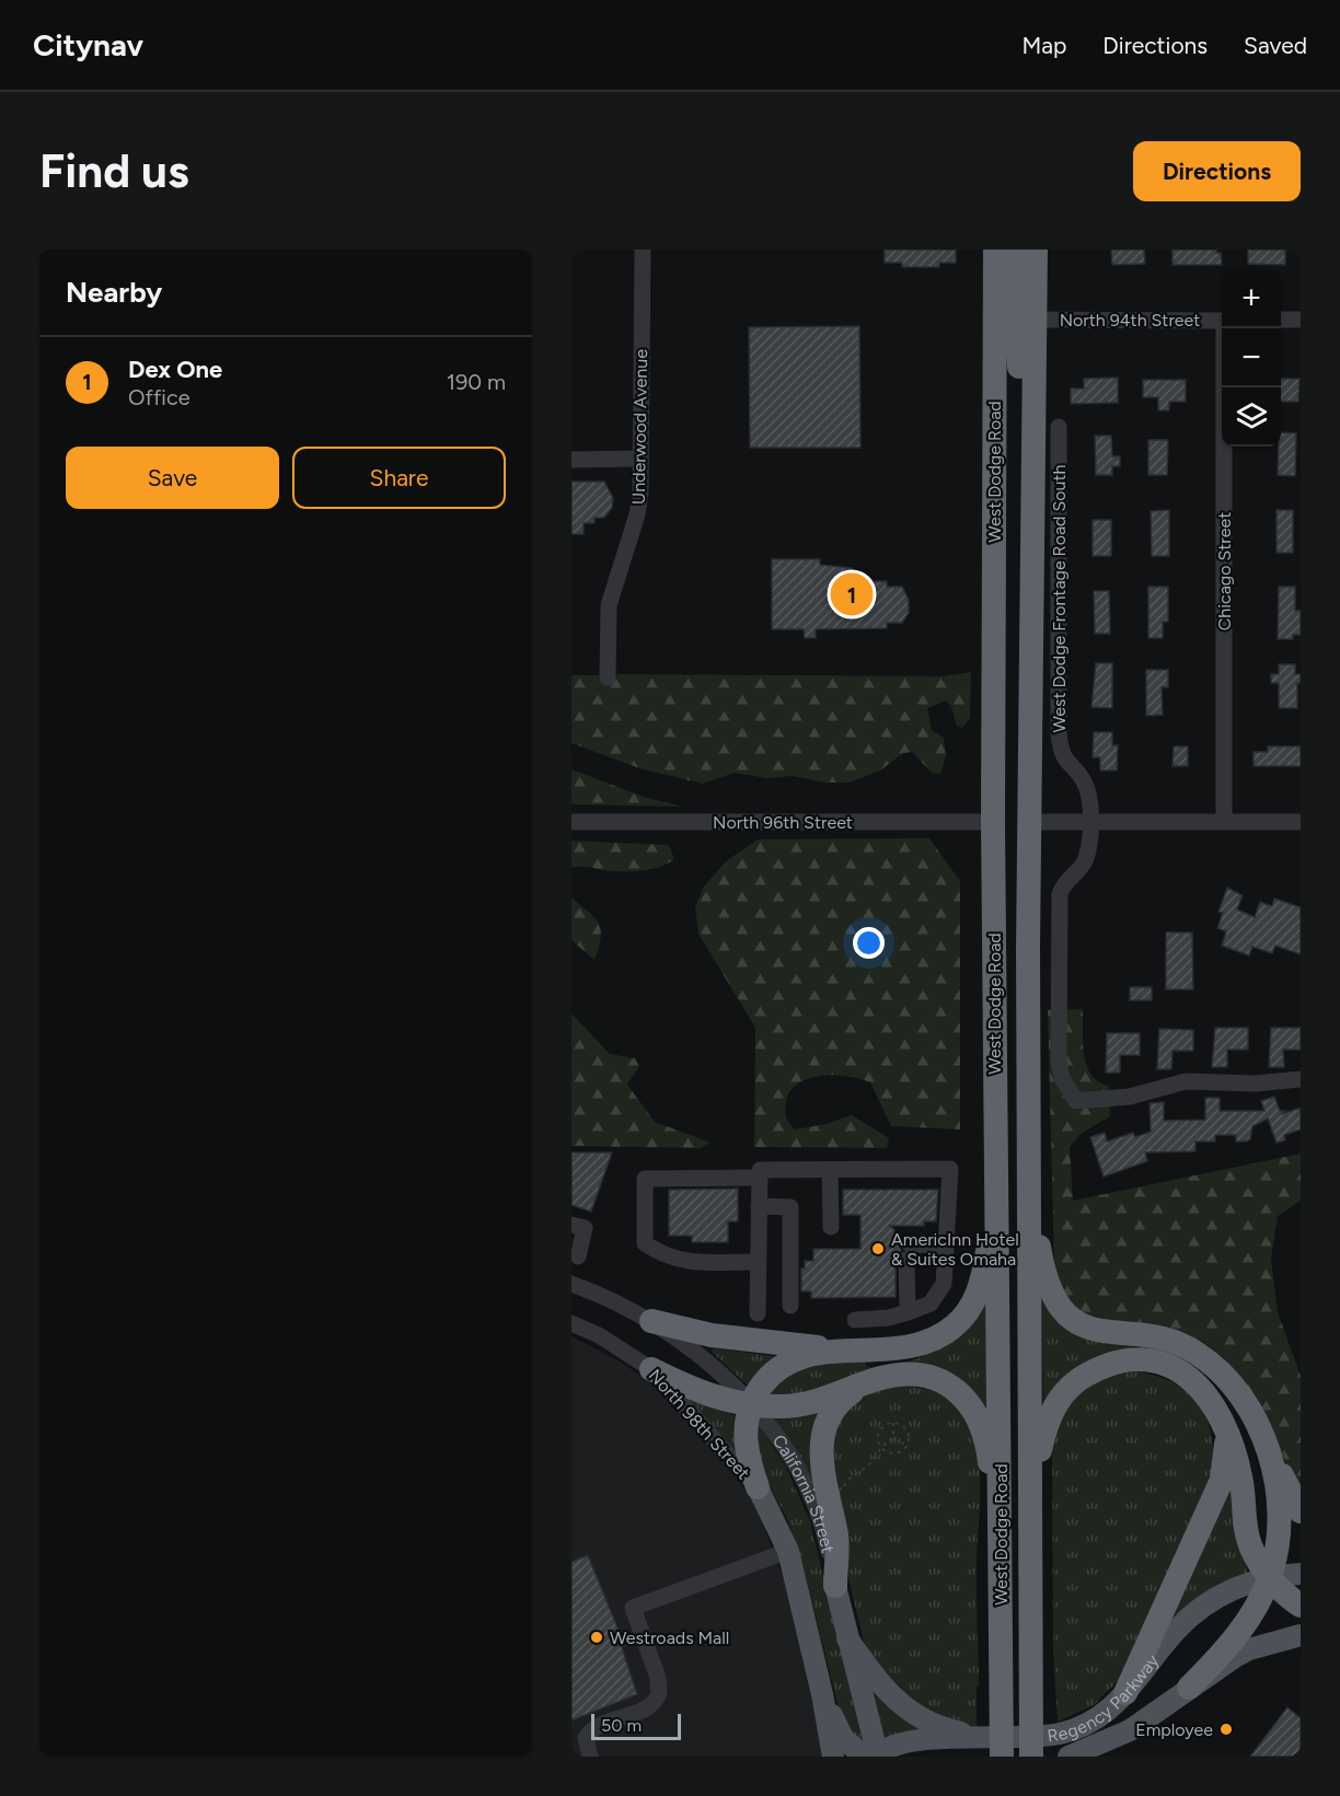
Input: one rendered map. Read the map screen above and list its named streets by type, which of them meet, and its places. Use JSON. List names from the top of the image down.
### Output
{
  "streets": {
    "highway": ["West Dodge Road"],
    "main road": ["California Street", "Regency Parkway"],
    "street": [
      "North 94th Street",
      "Underwood Avenue",
      "Chicago Street",
      "West Dodge Frontage Road South",
      "North 96th Street",
      "North 98th Street"
    ]
  },
  "crossings": [
    ["North 94th Street", "West Dodge Road"],
    ["West Dodge Road", "North 96th Street"],
    ["West Dodge Road", "Regency Parkway"],
    ["North 98th Street", "California Street"],
    ["California Street", "Regency Parkway"]
  ],
  "places": ["AmericInn Hotel & Suites Omaha", "Westroads Mall", "Employee"],
  "scale_bar": "50 m",
  "page": {
    "header": "Citynav",
    "nav": ["Map", "Directions", "Saved"],
    "buttons": [
      "Directions",
      ["Save", "Share"]
    ],
    "title": "Find us",
    "heading": "Nearby",
    "map_buttons": ["+", "−"],
    "list": [
      {
        "mark": "1",
        "name": "Dex One",
        "note": "Office",
        "value": "190 m"
      }
    ],
    "pins": "1",
    "scale": "50 m"
  }
}
